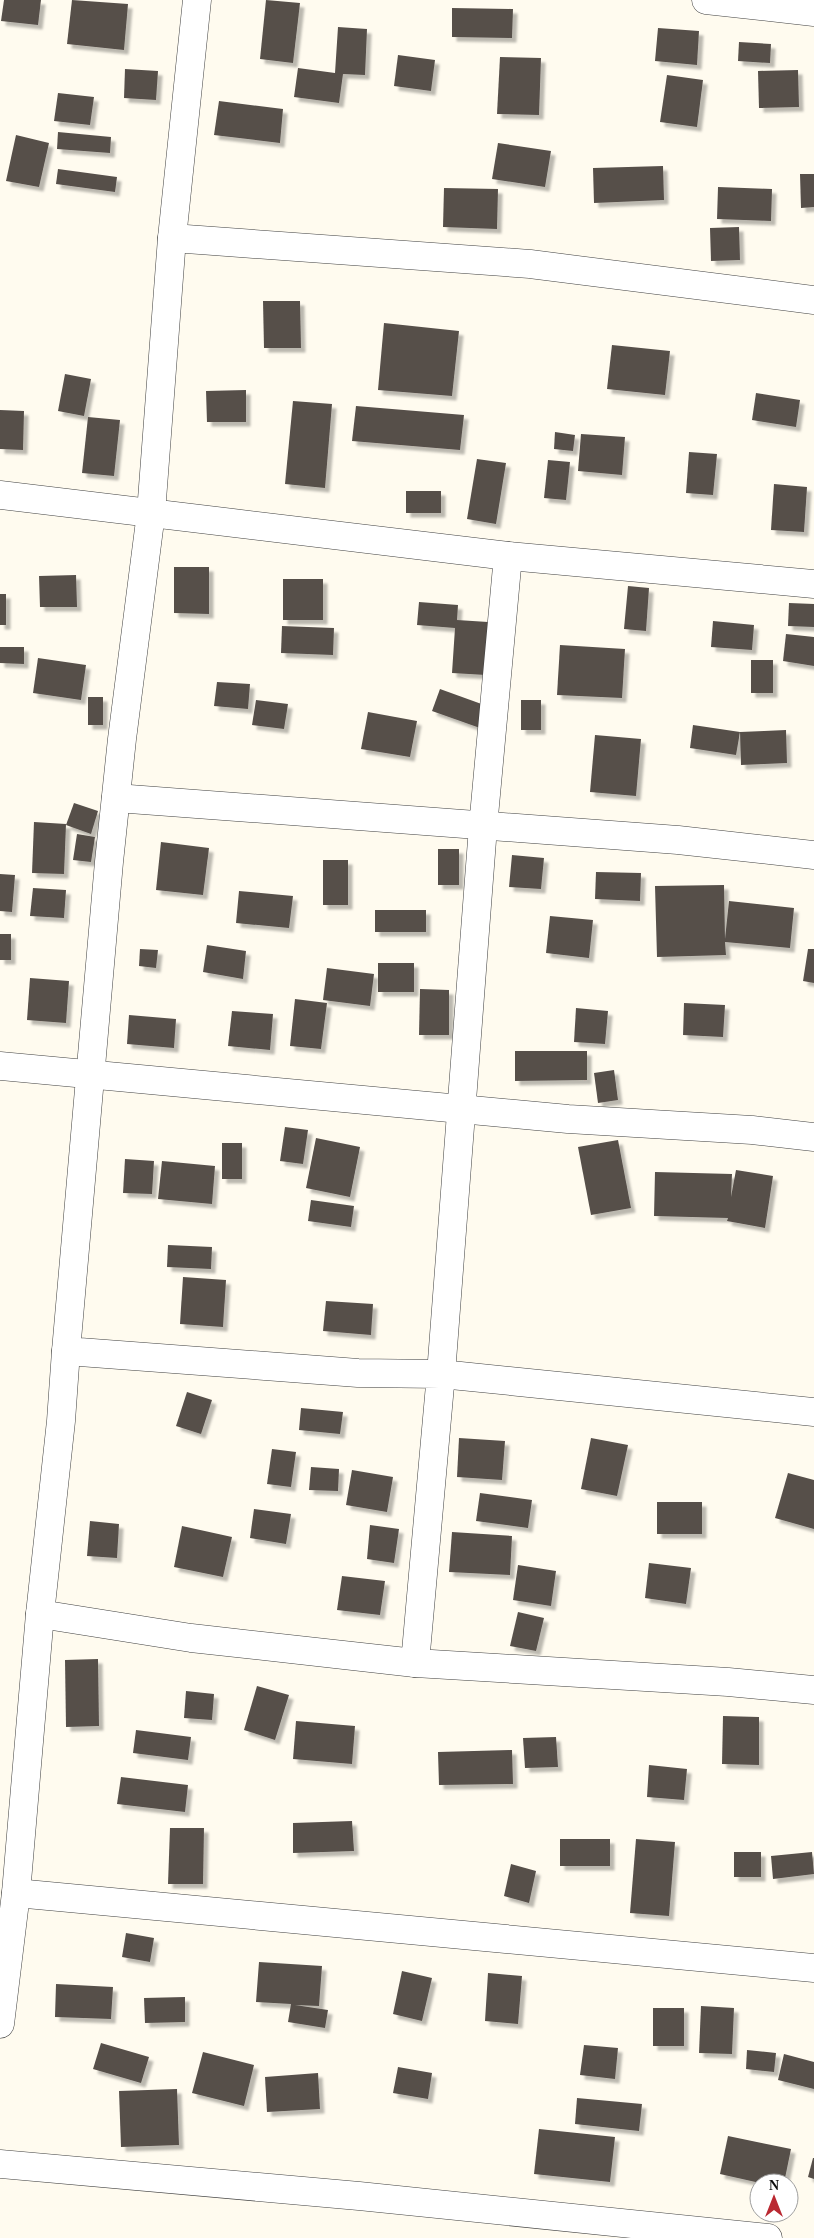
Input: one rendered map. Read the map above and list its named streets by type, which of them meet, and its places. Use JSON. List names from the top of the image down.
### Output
{
  "north": "top"
}
